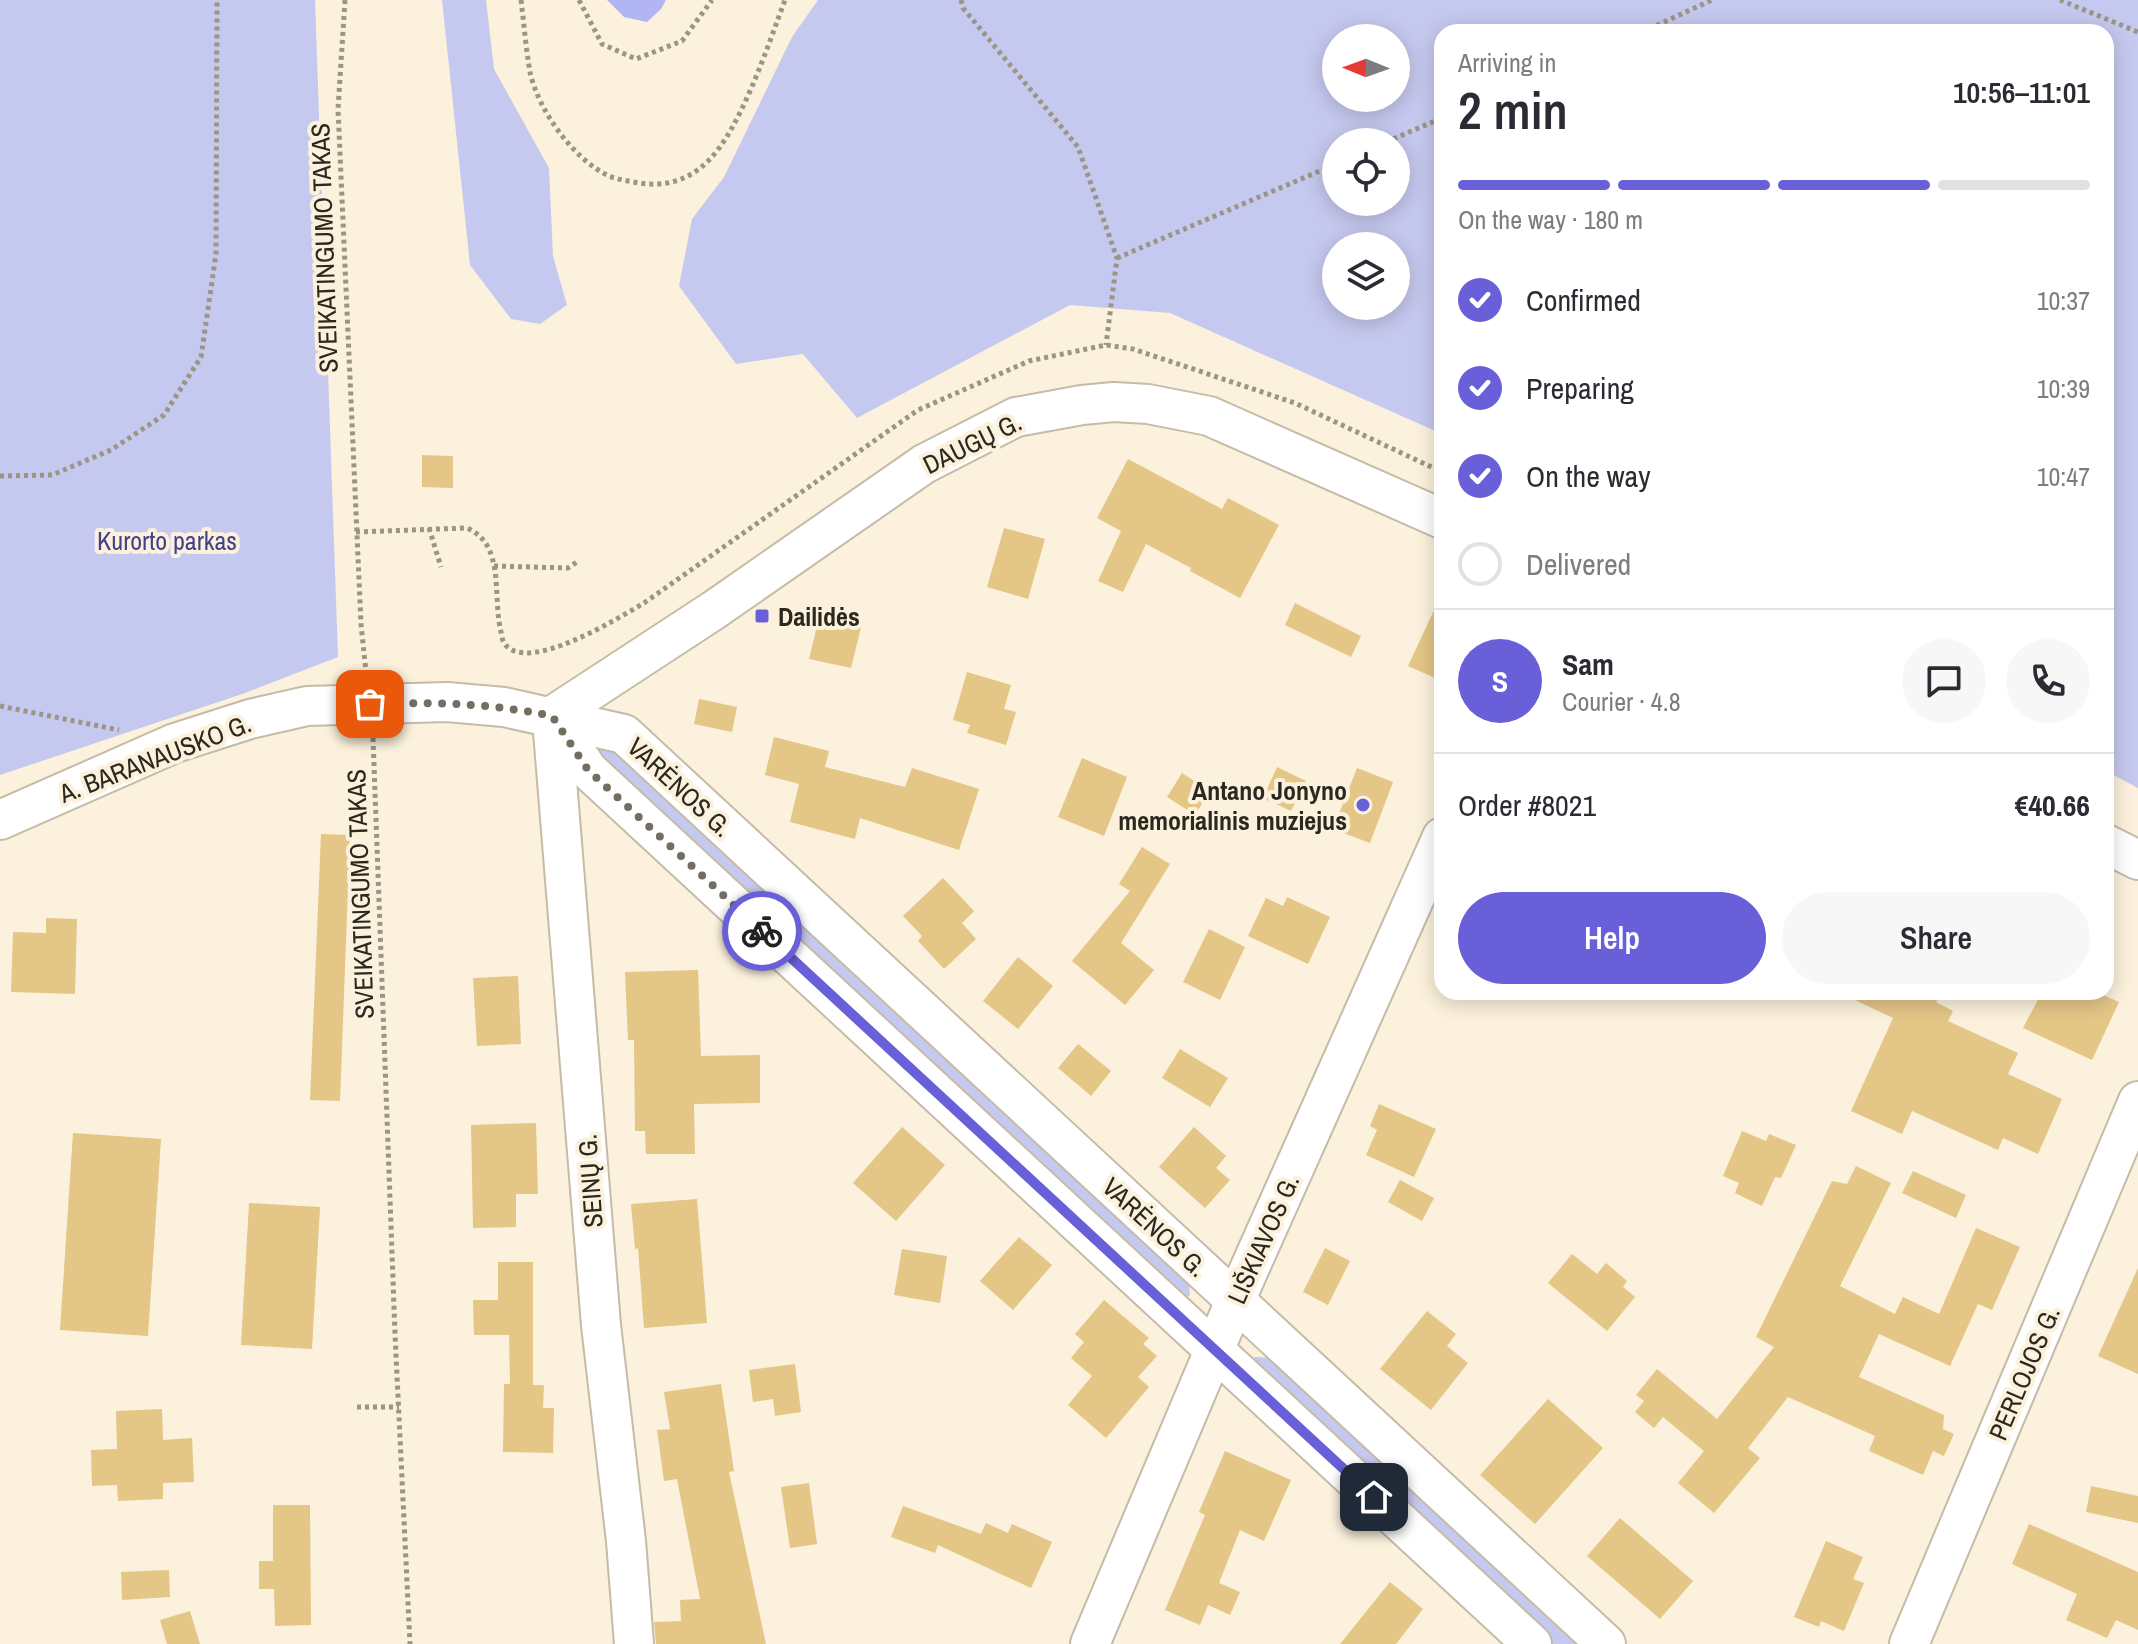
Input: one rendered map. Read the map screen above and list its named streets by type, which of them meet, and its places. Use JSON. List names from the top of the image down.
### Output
{
  "streets": {
    "street": [
      "DAUGŲ G.",
      "A. BARANAUSKO G.",
      "VARĖNOS G.",
      "SEINŲ G.",
      "LIŠKIAVOS G.",
      "PERLOJOS G."
    ],
    "path": ["SVEIKATINGUMO TAKAS"]
  },
  "crossings": [
    ["SVEIKATINGUMO TAKAS", "A. BARANAUSKO G."],
    ["DAUGŲ G.", "A. BARANAUSKO G."],
    ["DAUGŲ G.", "VARĖNOS G."],
    ["DAUGŲ G.", "SEINŲ G."],
    ["A. BARANAUSKO G.", "VARĖNOS G."],
    ["A. BARANAUSKO G.", "SEINŲ G."],
    ["VARĖNOS G.", "SEINŲ G."],
    ["VARĖNOS G.", "LIŠKIAVOS G."]
  ],
  "parks": ["Kurorto parkas"],
  "places": {
    "transit": ["Dailidės"],
    "other": ["Antano Jonyno memorialinis muziejus"]
  },
  "north": "left",
  "page": {
    "heading": ["2 min", "Arriving in", "10:56–11:01"],
    "panel": [
      "Sam",
      "Courier · 4.8",
      "Order #8021",
      "€40.66"
    ],
    "bar": "On the way · 180 m",
    "list": [
      ["Confirmed", "10:37"],
      ["Preparing", "10:39"],
      ["On the way", "10:47"],
      "Delivered"
    ],
    "round": "S",
    "buttons": ["Help", "Share"]
  }
}
